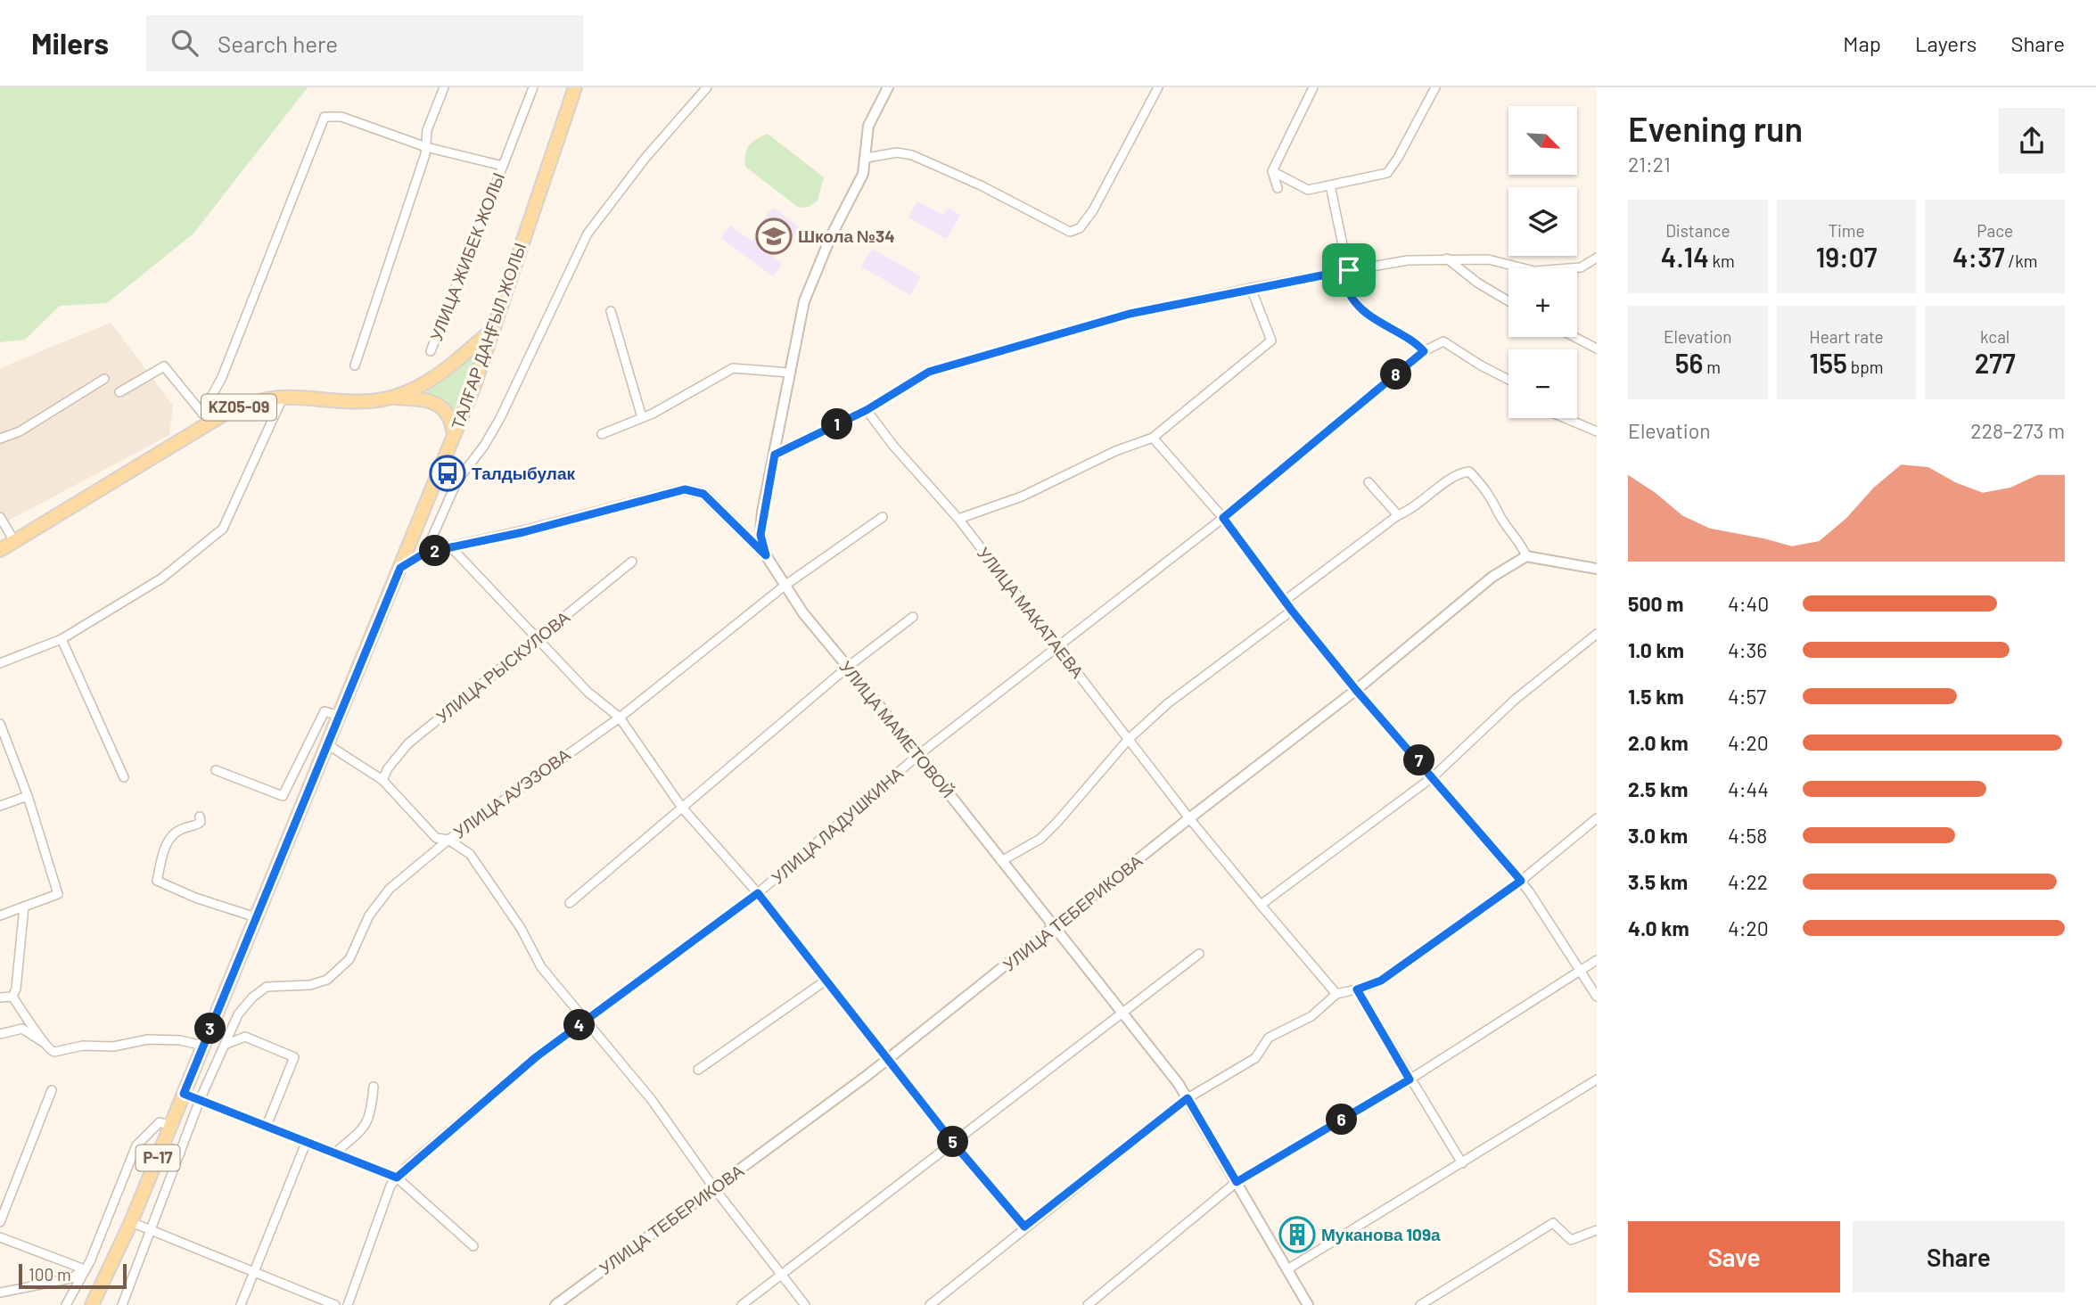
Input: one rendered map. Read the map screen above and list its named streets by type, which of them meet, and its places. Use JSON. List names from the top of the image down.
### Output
{
  "streets": {
    "main road": ["ТАЛҒАР ДАҢҒЫЛ ЖОЛЫ", "KZ05-09", "P-17"],
    "street": [
      "УЛИЦА ЖИБЕК ЖОЛЫ",
      "УЛИЦА МАКАТАЕВА",
      "УЛИЦА РЫСКУЛОВА",
      "УЛИЦА МАМЕТОВОЙ",
      "УЛИЦА АУЭЗОВА",
      "УЛИЦА ЛАДУШКИНА",
      "УЛИЦА ТЕБЕРИКОВА"
    ]
  },
  "crossings": [
    ["УЛИЦА ЖИБЕК ЖОЛЫ", "KZ05-09"],
    ["ТАЛҒАР ДАҢҒЫЛ ЖОЛЫ", "KZ05-09"],
    ["УЛИЦА МАКАТАЕВА", "УЛИЦА ЛАДУШКИНА"],
    ["УЛИЦА МАКАТАЕВА", "УЛИЦА ТЕБЕРИКОВА"],
    ["УЛИЦА МАМЕТОВОЙ", "УЛИЦА АУЭЗОВА"],
    ["УЛИЦА МАМЕТОВОЙ", "УЛИЦА ЛАДУШКИНА"],
    ["УЛИЦА МАМЕТОВОЙ", "УЛИЦА ТЕБЕРИКОВА"]
  ],
  "places": {
    "school or university": ["Школа №34"],
    "bus stop": ["Талдыбулак"],
    "building": ["Муканова 109а"]
  },
  "scale_bar": "100 m",
  "north": "bottom right",
  "page": {
    "header": "Milers",
    "search": "Search here",
    "nav": ["Map", "Layers", "Share"],
    "heading": ["Evening run", "21:21"],
    "map_buttons": ["+", "−"],
    "stats": [
      ["Distance", "4.14 km"],
      ["Time", "19:07"],
      ["Pace", "4:37 /km"],
      ["Elevation", "56 m"],
      ["Heart rate", "155 bpm"],
      ["kcal", "277"]
    ],
    "pins": [
      "8",
      "1",
      "2",
      "7",
      "4",
      "3",
      "6",
      "5"
    ],
    "chart": ["Elevation", "228–273 m"],
    "list": [
      {
        "name": "500 m",
        "note": "4:40"
      },
      {
        "name": "1.0 km",
        "note": "4:36"
      },
      {
        "name": "1.5 km",
        "note": "4:57"
      },
      {
        "name": "2.0 km",
        "note": "4:20"
      },
      {
        "name": "2.5 km",
        "note": "4:44"
      },
      {
        "name": "3.0 km",
        "note": "4:58"
      },
      {
        "name": "3.5 km",
        "note": "4:22"
      },
      {
        "name": "4.0 km",
        "note": "4:20"
      }
    ],
    "buttons": ["Save", "Share"],
    "scale": "100 m"
  }
}
